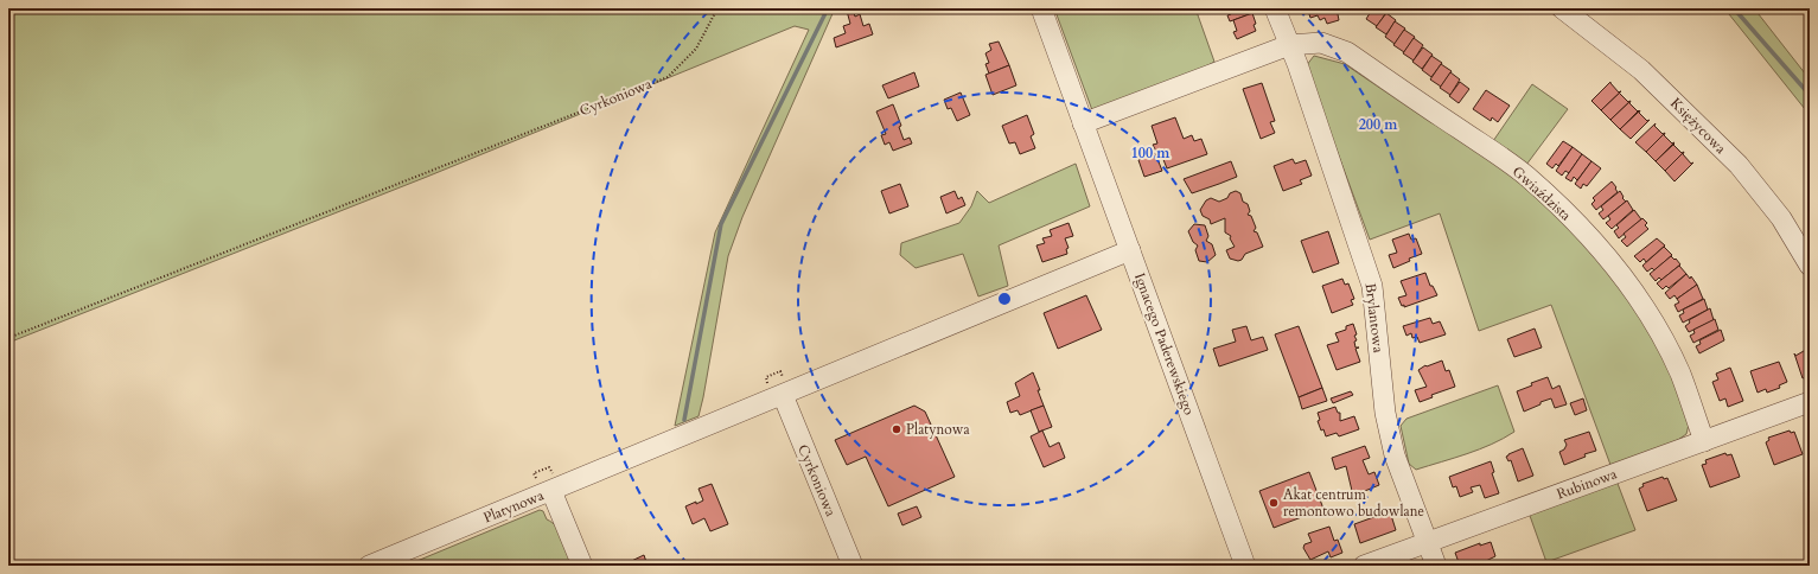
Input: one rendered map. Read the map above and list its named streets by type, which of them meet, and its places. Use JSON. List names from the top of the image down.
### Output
{
  "streets": {
    "street": [
      "Cyrkoniowa",
      "Księżycowa",
      "Gwiaździsta",
      "Brylantowa",
      "Ignacego Paderewskiego",
      "Rubinowa",
      "Platynowa"
    ]
  },
  "crossings": [
    ["Cyrkoniowa", "Platynowa"],
    ["Gwiaździsta", "Brylantowa"],
    ["Gwiaździsta", "Rubinowa"],
    ["Brylantowa", "Rubinowa"],
    ["Ignacego Paderewskiego", "Platynowa"]
  ],
  "places": ["Platynowa", "Akat centrum remontowo budowlane"],
  "rings": ["200 m", "100 m"]
}
